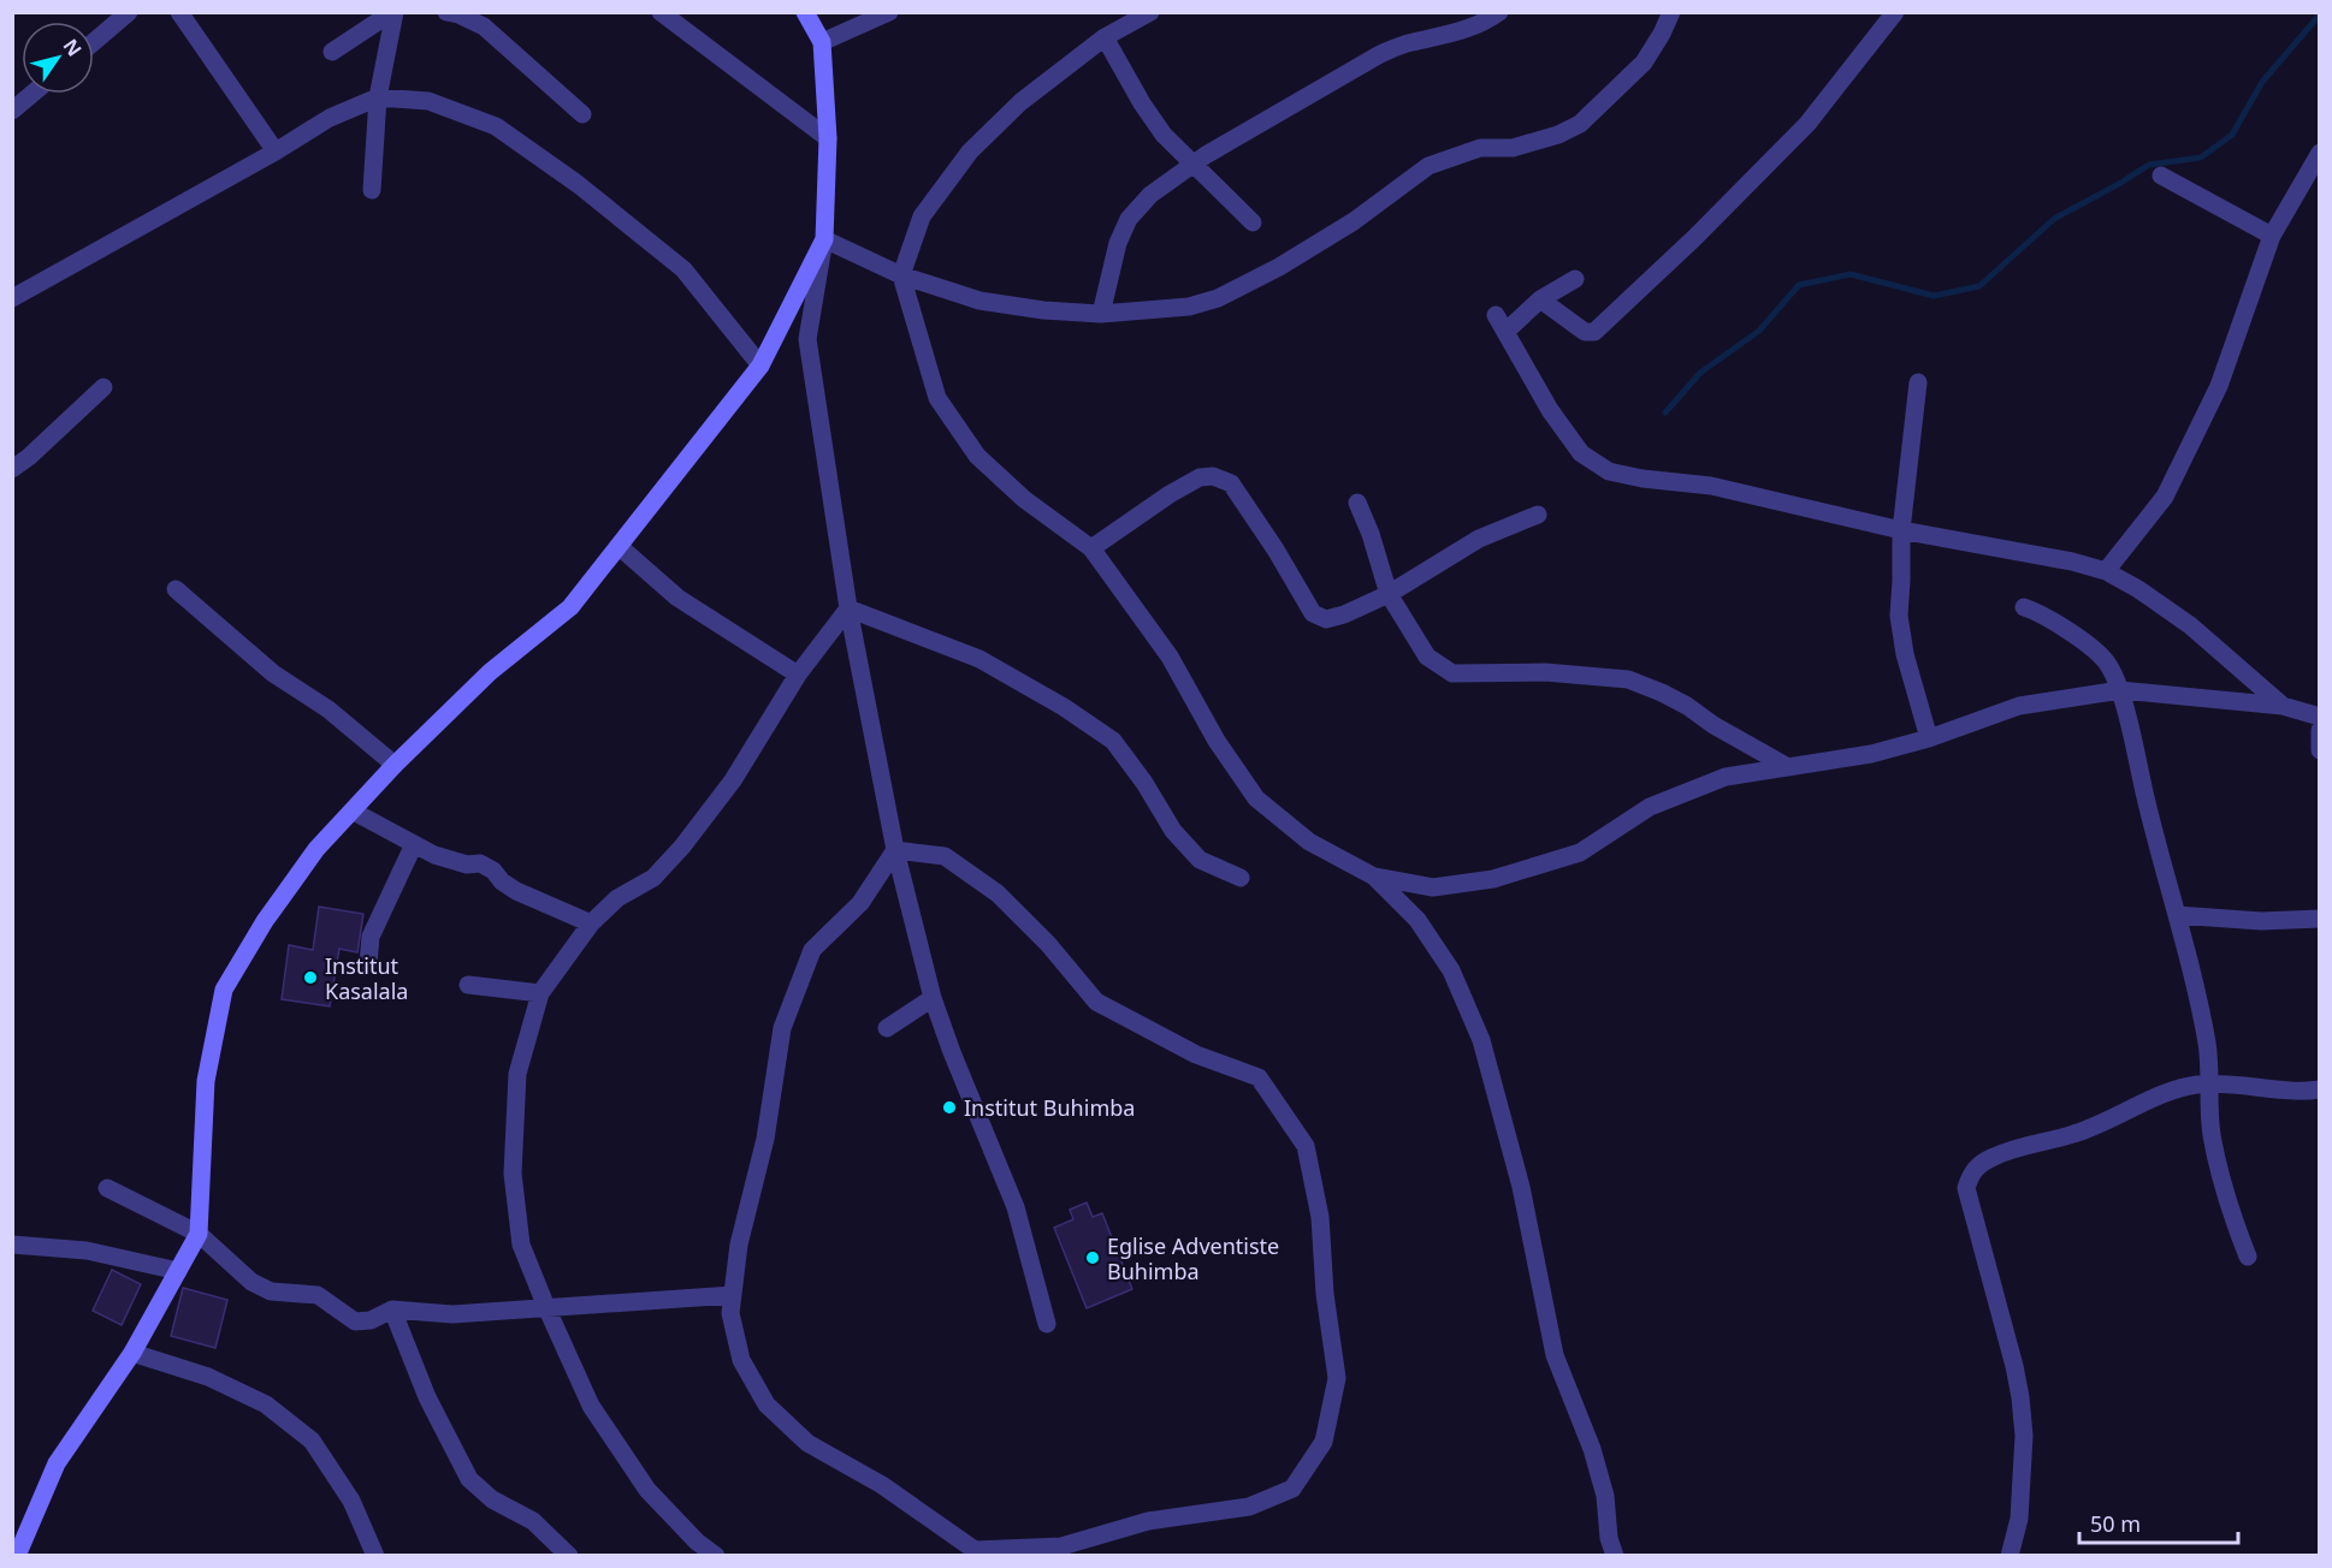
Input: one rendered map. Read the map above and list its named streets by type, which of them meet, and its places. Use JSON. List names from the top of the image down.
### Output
{
  "places": ["Institut Kasalala", "Institut Buhimba", "Eglise Adventiste Buhimba"],
  "scale_bar": "50 m",
  "north": "top right"
}
